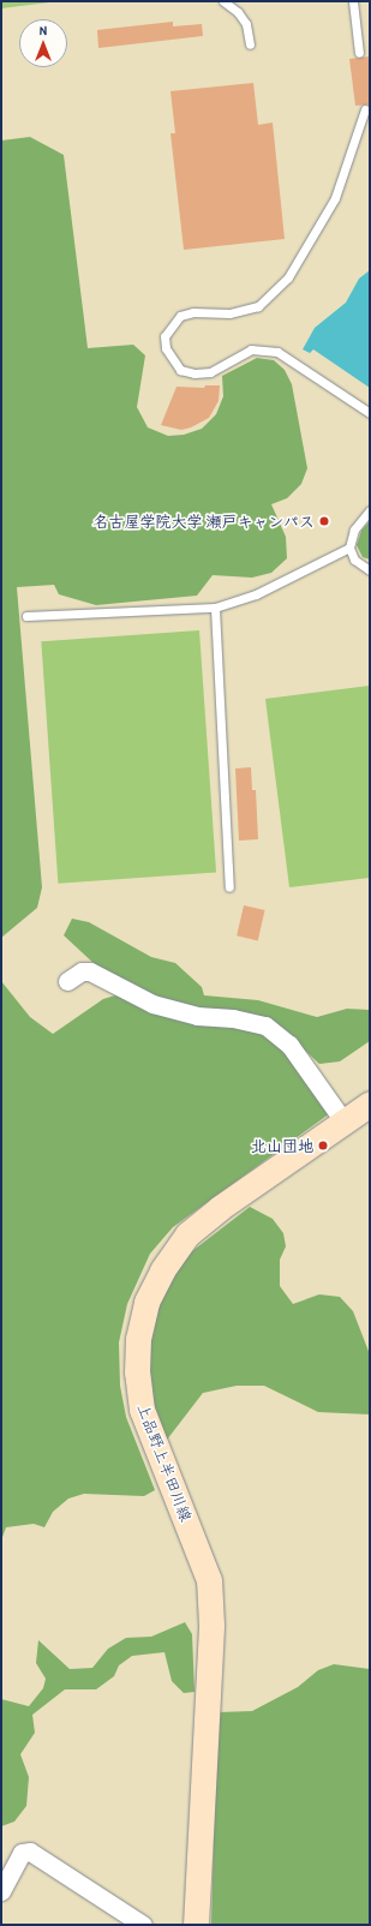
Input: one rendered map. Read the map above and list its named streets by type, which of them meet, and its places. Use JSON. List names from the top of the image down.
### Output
{
  "streets": {
    "street": ["上品野上半田川線"]
  },
  "places": ["名古屋学院大学 瀬戸キャンパス", "北山団地"],
  "north": "top"
}
